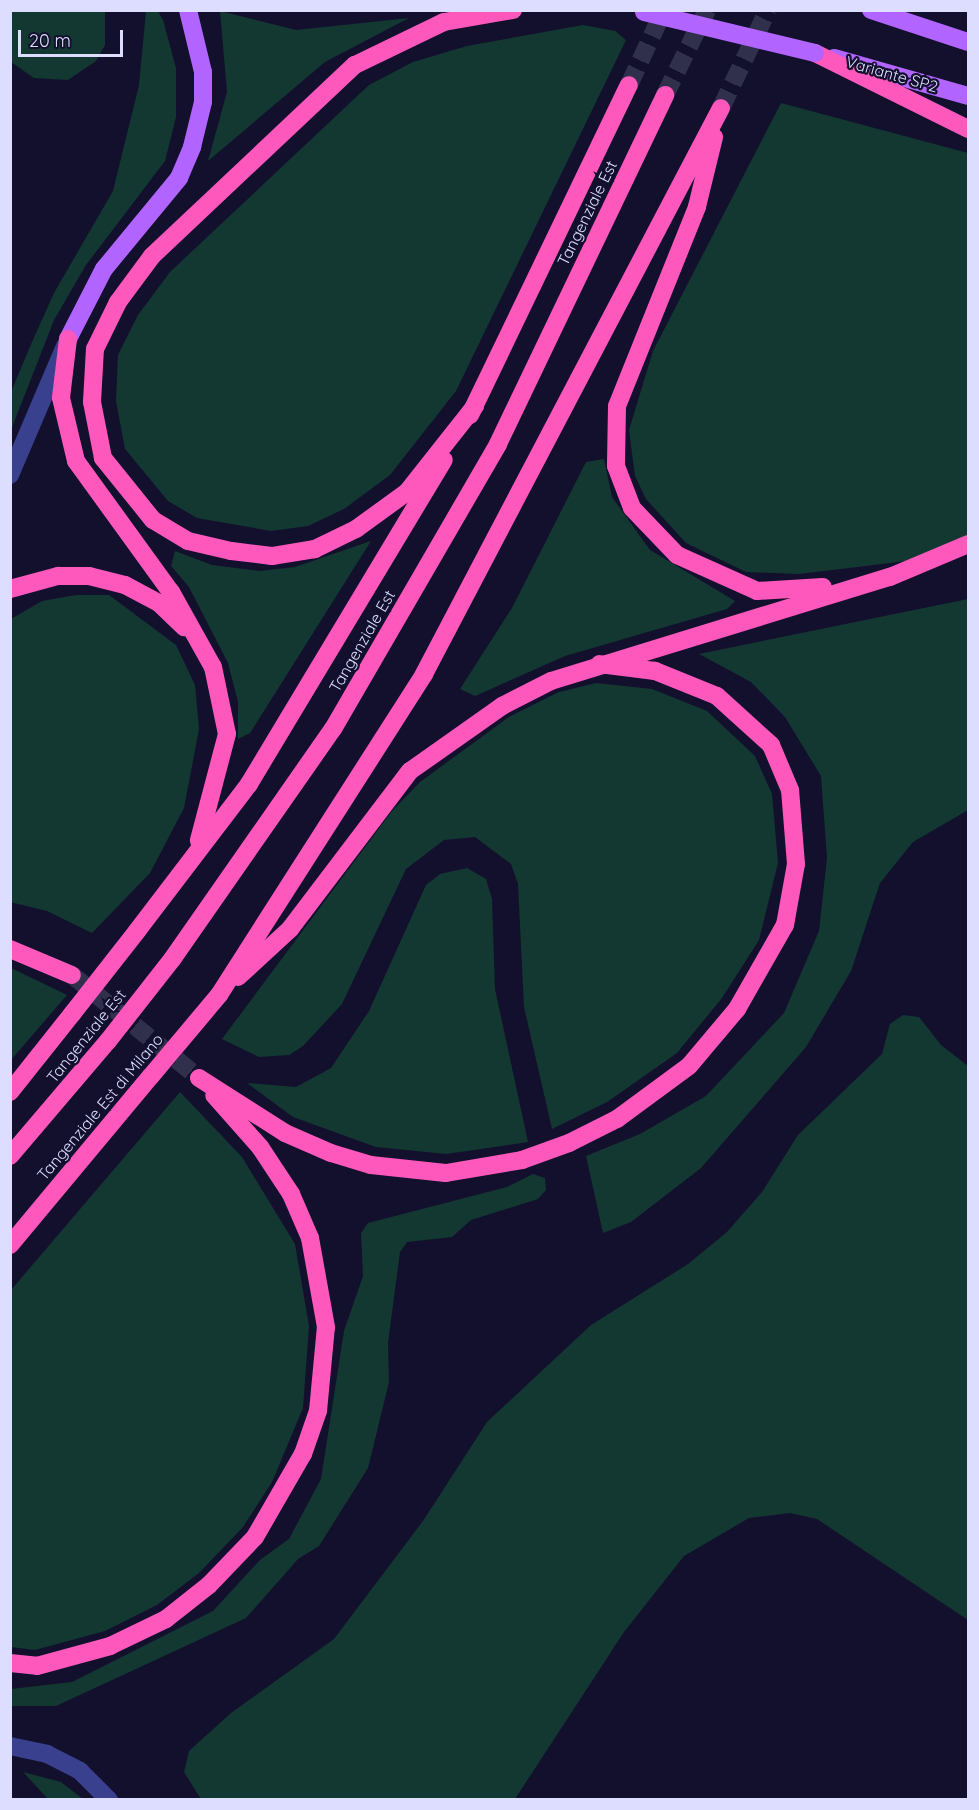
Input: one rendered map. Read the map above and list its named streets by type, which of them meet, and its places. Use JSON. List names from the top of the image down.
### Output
{
  "streets": {
    "highway": ["Tangenziale Est", "Tangenziale Est di Milano"],
    "main road": ["Variante SP2"]
  },
  "scale_bar": "20 m"
}
